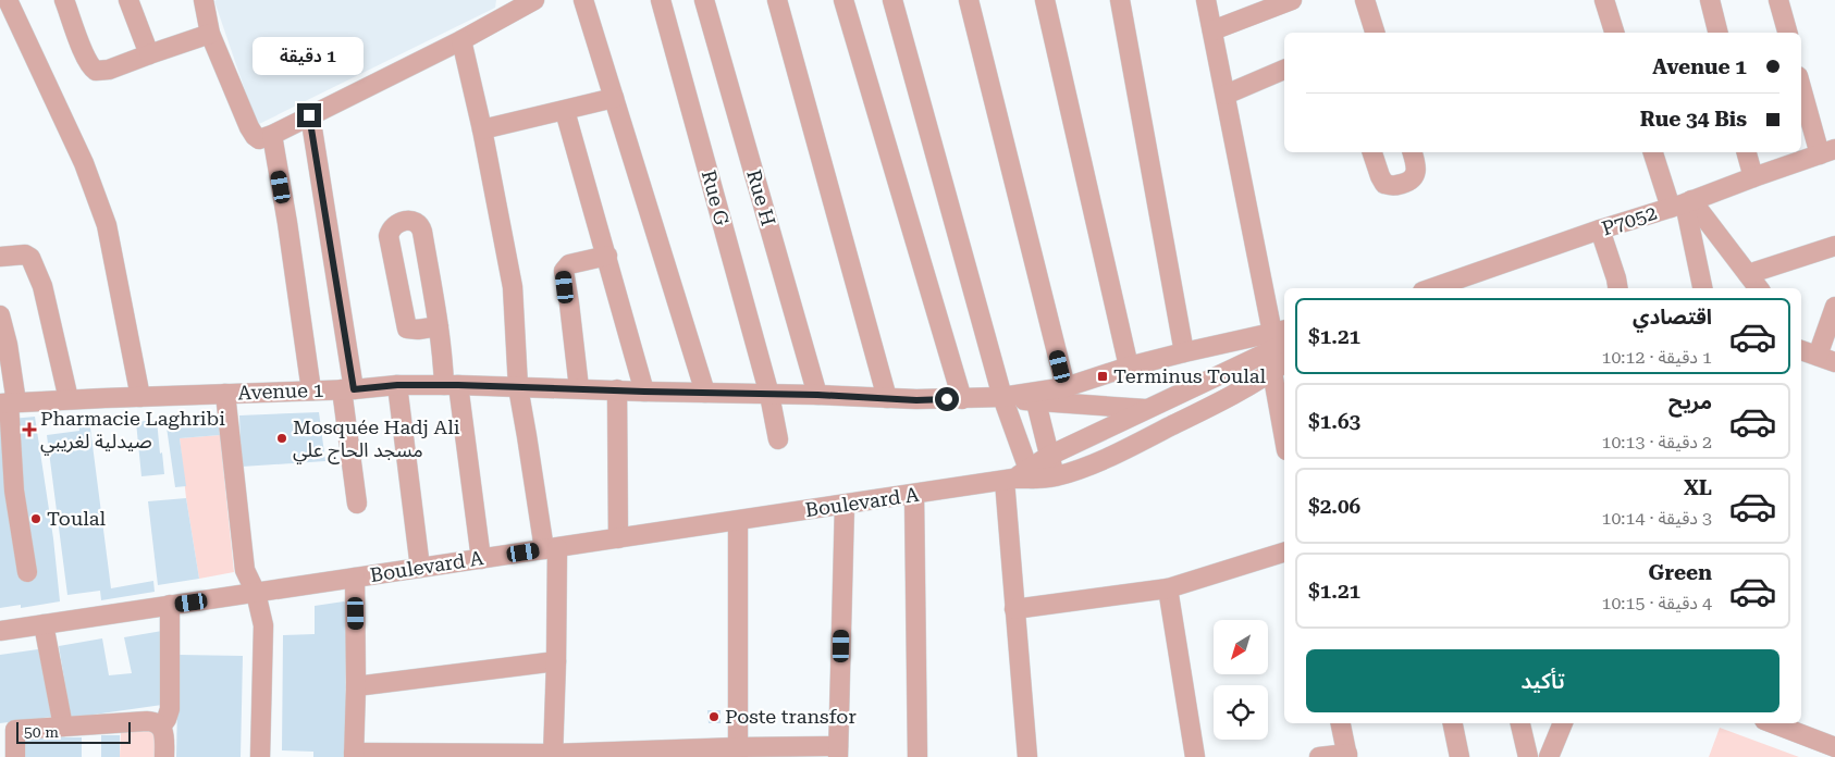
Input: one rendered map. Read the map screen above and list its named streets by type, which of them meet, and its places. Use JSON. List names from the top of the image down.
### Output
{
  "streets": {
    "street": [
      "Rue G",
      "Rue H",
      "P7052",
      "Avenue 1",
      "Boulevard A"
    ]
  },
  "crossings": [
    ["Rue G", "Avenue 1"],
    ["Rue H", "Avenue 1"]
  ],
  "places": {
    "transit": ["Terminus Toulal"],
    "health": ["Pharmacie Laghribi صيدلية لغريبي"],
    "other": ["Mosquée Hadj Ali مسجد الحاج علي", "Toulal", "Poste transfor"]
  },
  "scale_bar": "50 m",
  "north": "bottom left",
  "page": {
    "banner": ["Avenue 1", "Rue 34 Bis"],
    "bubble": "1 دقيقة",
    "list": [
      {
        "name": "اقتصادي",
        "note": "1 دقيقة · 10:12",
        "value": "$1.21"
      },
      {
        "name": "مريح",
        "note": "2 دقيقة · 10:13",
        "value": "$1.63"
      },
      {
        "name": "XL",
        "note": "3 دقيقة · 10:14",
        "value": "$2.06"
      },
      {
        "name": "Green",
        "note": "4 دقيقة · 10:15",
        "value": "$1.21"
      }
    ],
    "buttons": "تأكيد",
    "scale": "50 m"
  }
}
